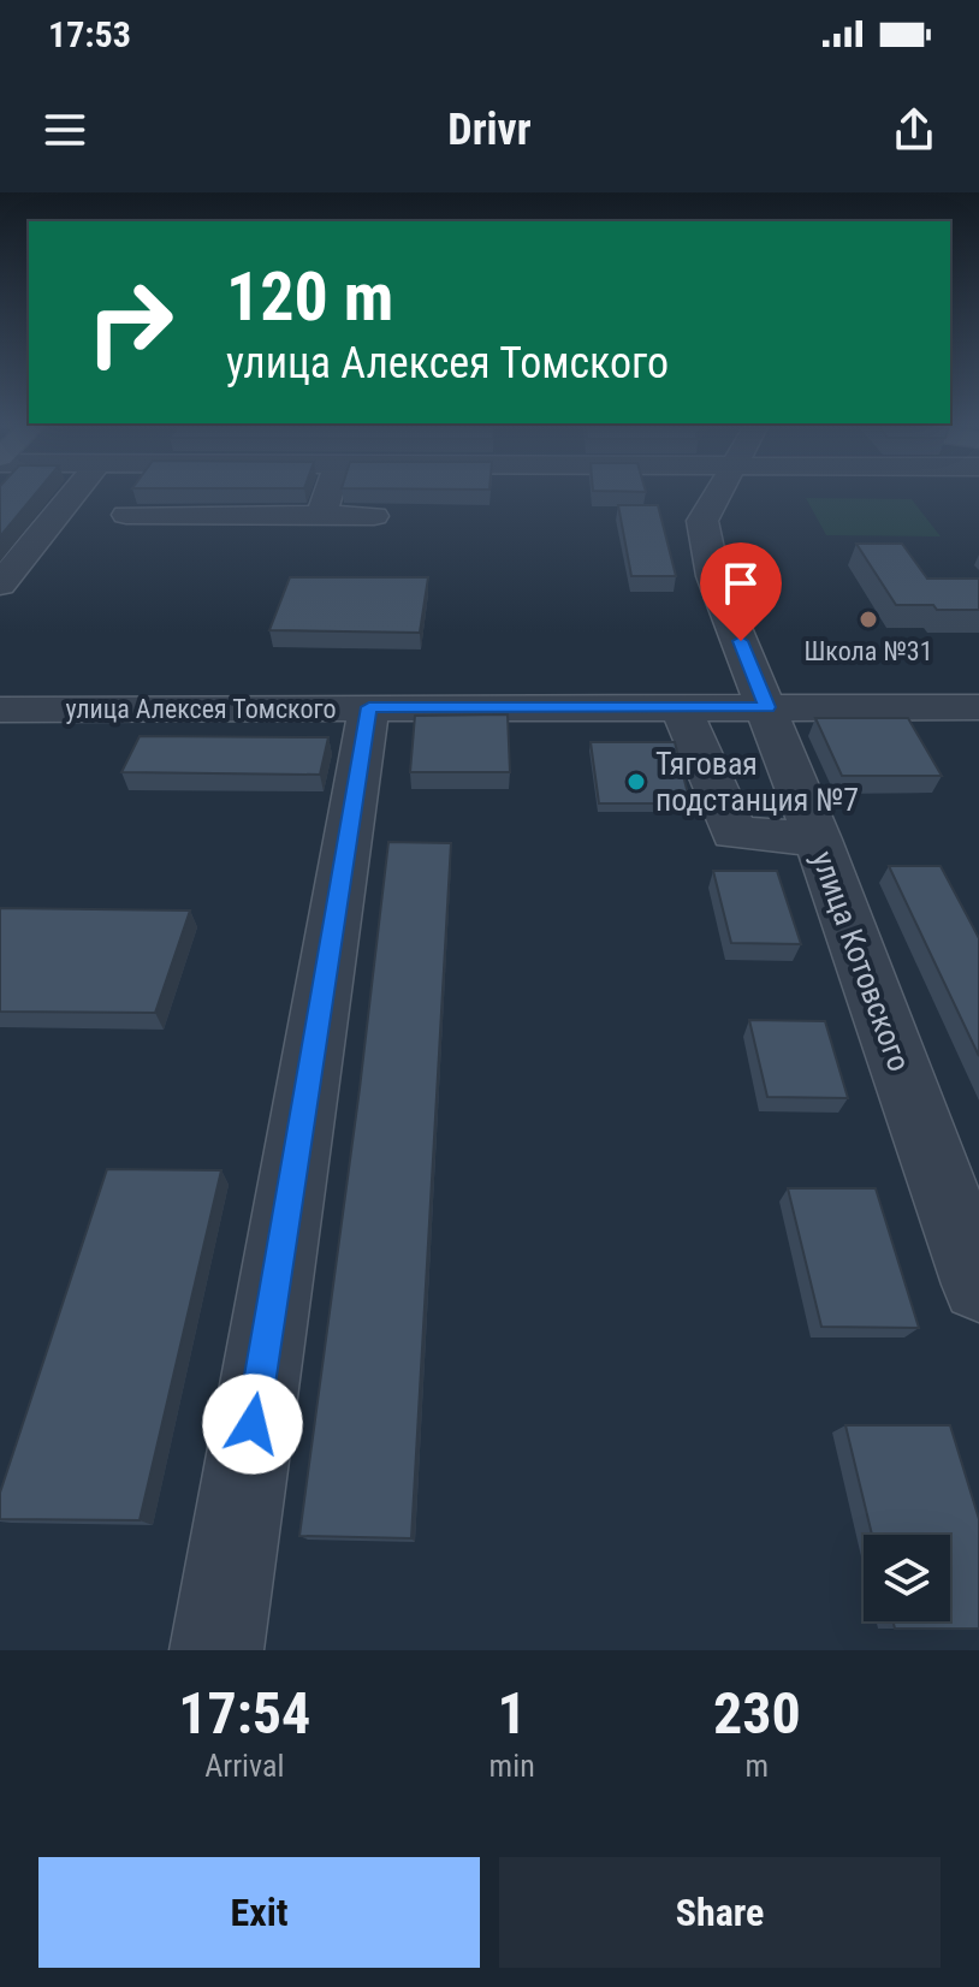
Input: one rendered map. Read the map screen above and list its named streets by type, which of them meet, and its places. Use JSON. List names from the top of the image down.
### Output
{
  "streets": {
    "street": ["улица Алексея Томского", "улица Котовского"]
  },
  "crossings": [
    ["улица Алексея Томского", "улица Котовского"]
  ],
  "places": ["Школа №31", "Тяговая подстанция №7"],
  "page": {
    "status": "17:53",
    "header": "Drivr",
    "turn": ["120 m", "улица Алексея Томского"],
    "eta": [
      "17:54",
      "Arrival",
      "1",
      "min",
      "230",
      "m"
    ],
    "buttons": ["Exit", "Share"]
  }
}
